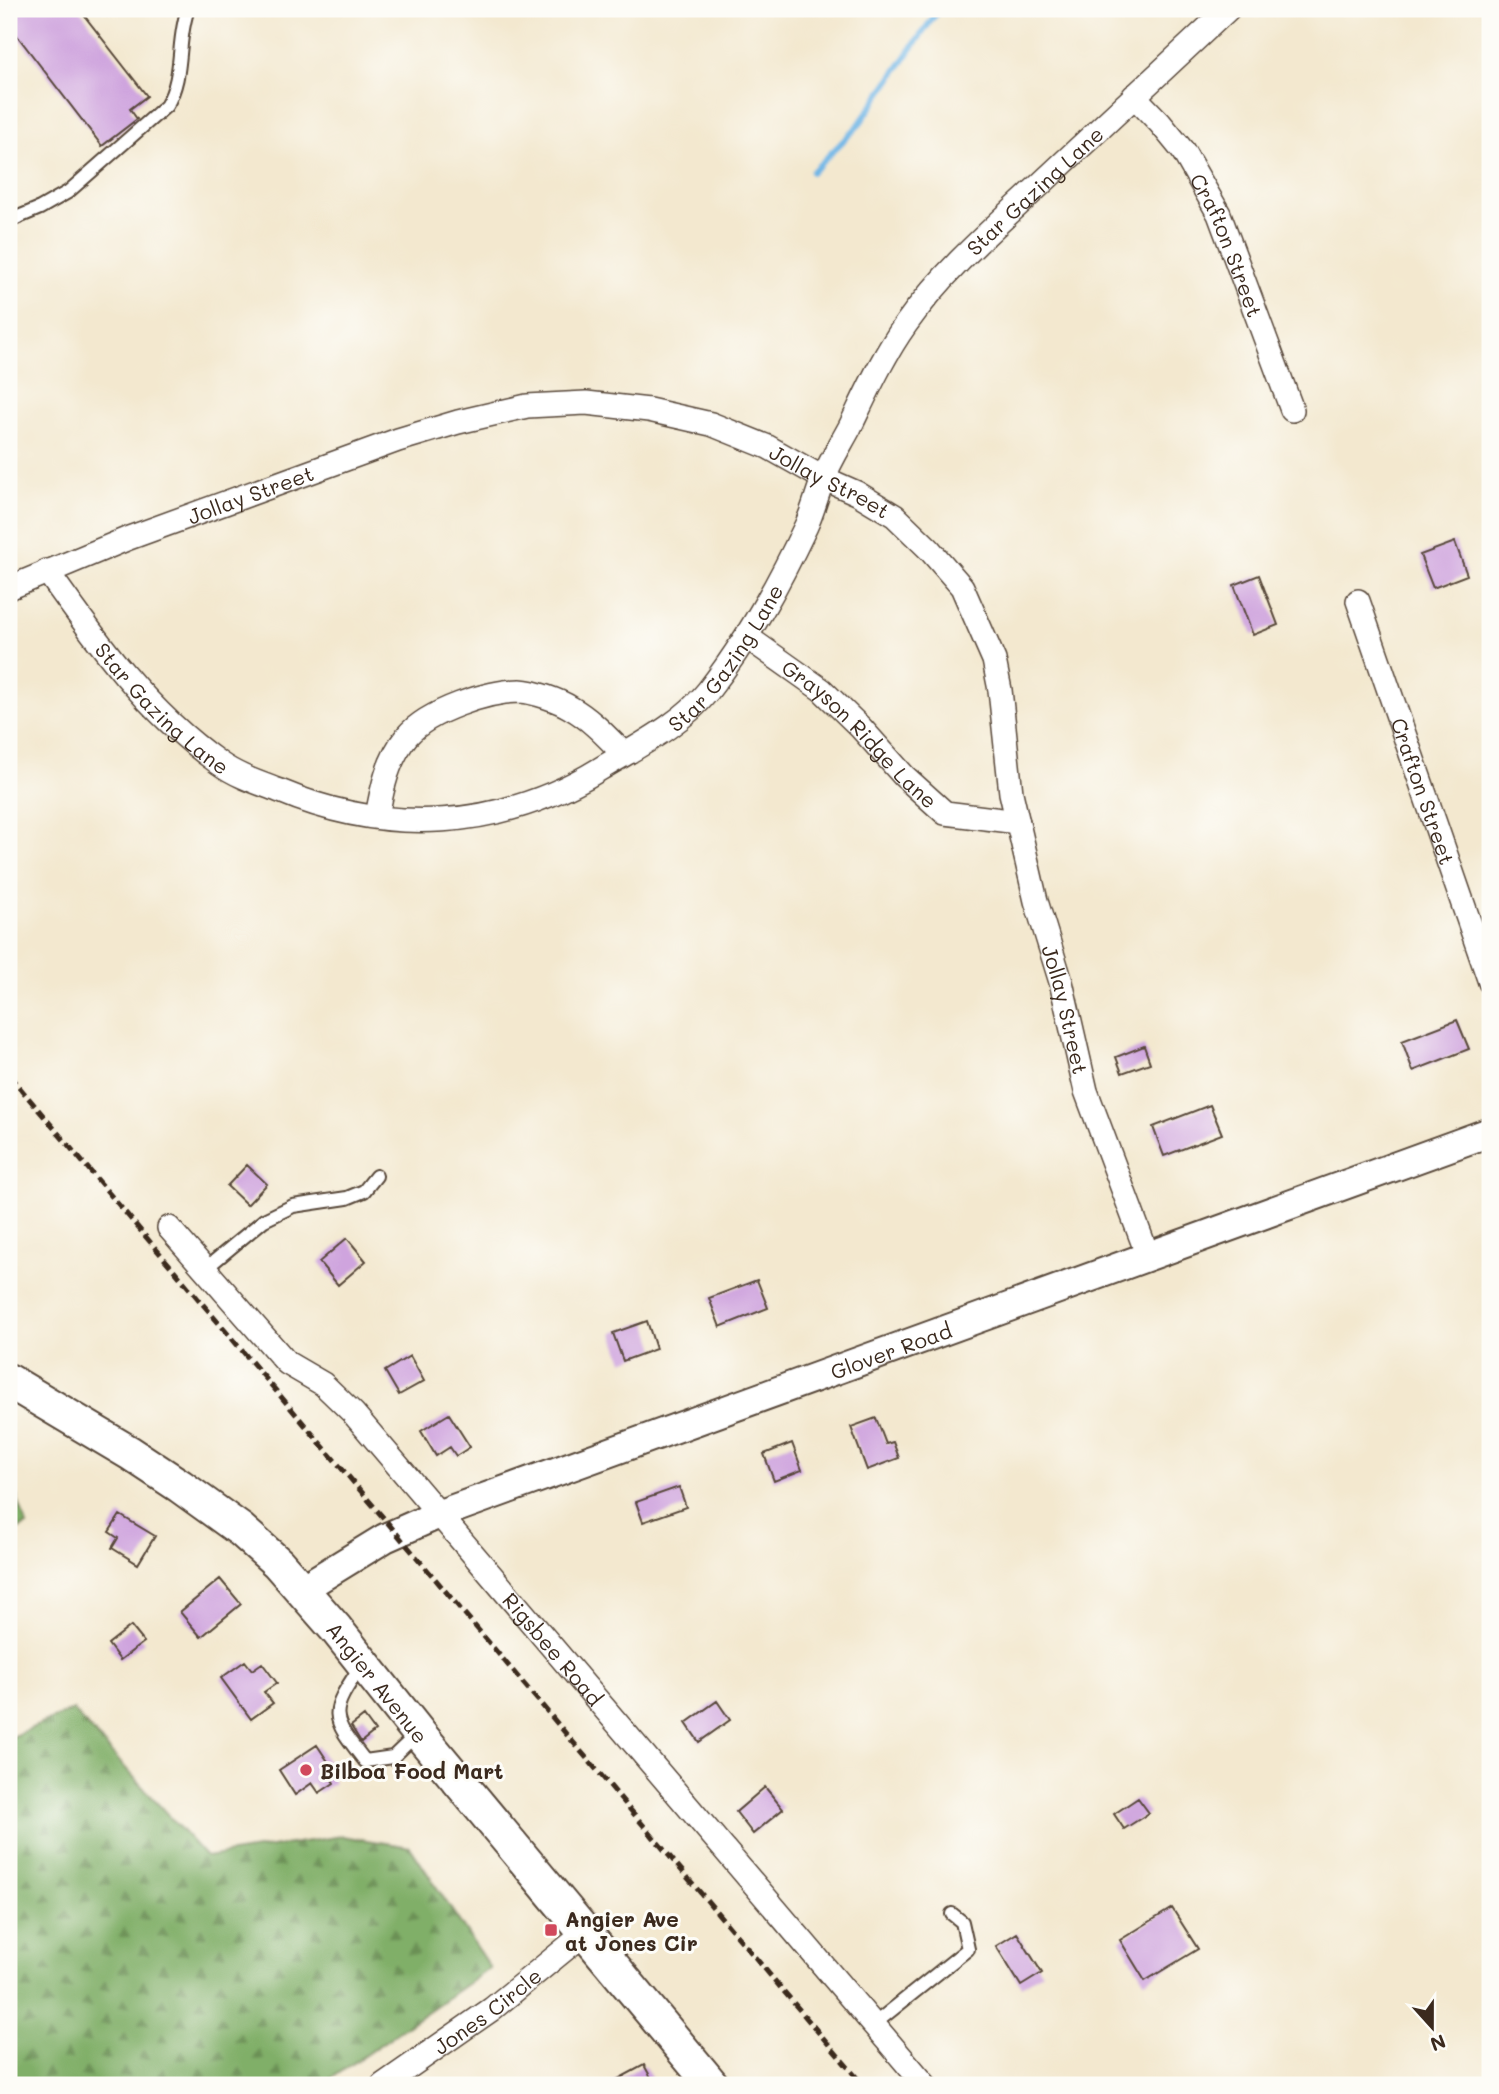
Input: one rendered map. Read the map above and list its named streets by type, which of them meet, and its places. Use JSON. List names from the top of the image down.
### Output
{
  "streets": {
    "main road": ["Angier Avenue"],
    "street": [
      "Star Gazing Lane",
      "Crafton Street",
      "Jollay Street",
      "Grayson Ridge Lane",
      "Glover Road",
      "Rigsbee Road",
      "Jones Circle"
    ]
  },
  "crossings": [
    ["Star Gazing Lane", "Crafton Street"],
    ["Star Gazing Lane", "Jollay Street"],
    ["Star Gazing Lane", "Grayson Ridge Lane"],
    ["Jollay Street", "Grayson Ridge Lane"],
    ["Jollay Street", "Glover Road"],
    ["Glover Road", "Rigsbee Road"],
    ["Glover Road", "Angier Avenue"],
    ["Angier Avenue", "Jones Circle"]
  ],
  "places": {
    "other": ["Bilboa Food Mart"],
    "transit": ["Angier Ave at Jones Cir"]
  },
  "north": "bottom"
}
